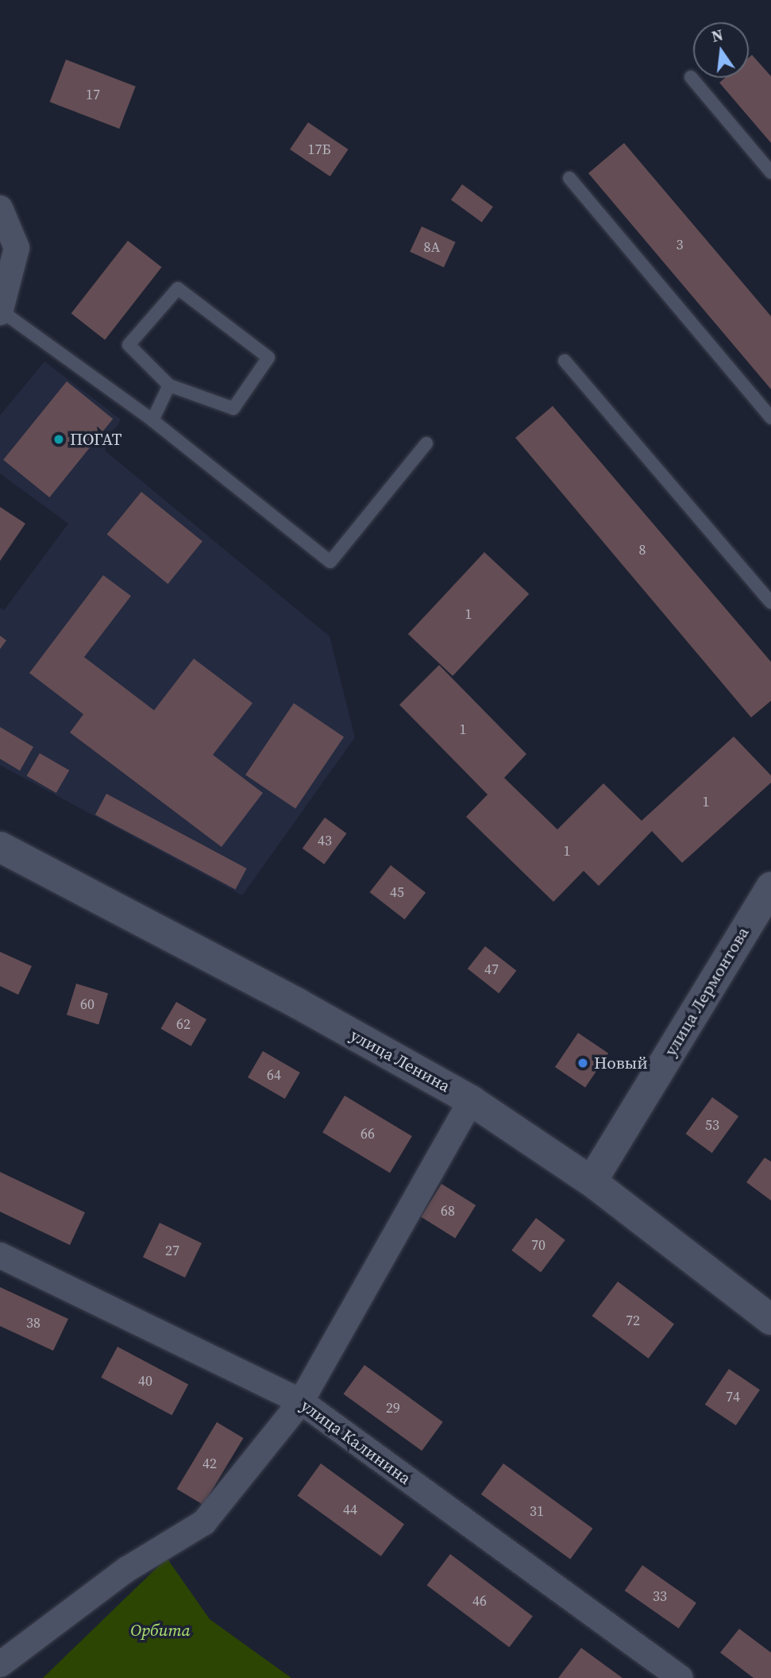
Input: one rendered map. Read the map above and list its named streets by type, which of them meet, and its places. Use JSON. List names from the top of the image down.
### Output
{
  "streets": {
    "main road": ["улица Лермонтова", "улица Ленина"],
    "street": ["улица Калинина"]
  },
  "crossings": [
    ["улица Лермонтова", "улица Ленина"]
  ],
  "parks": ["Орбита"],
  "places": ["ПОГАТ", "Новый"],
  "house_numbers": [
    "17",
    "17Б",
    "3",
    "8А",
    "8",
    "1",
    "1",
    "1",
    "43",
    "1",
    "45",
    "47",
    "60",
    "62",
    "64",
    "53",
    "66",
    "68",
    "70",
    "27",
    "72",
    "38",
    "40",
    "74",
    "29",
    "42",
    "44",
    "31",
    "33",
    "46"
  ],
  "north": "top"
}
